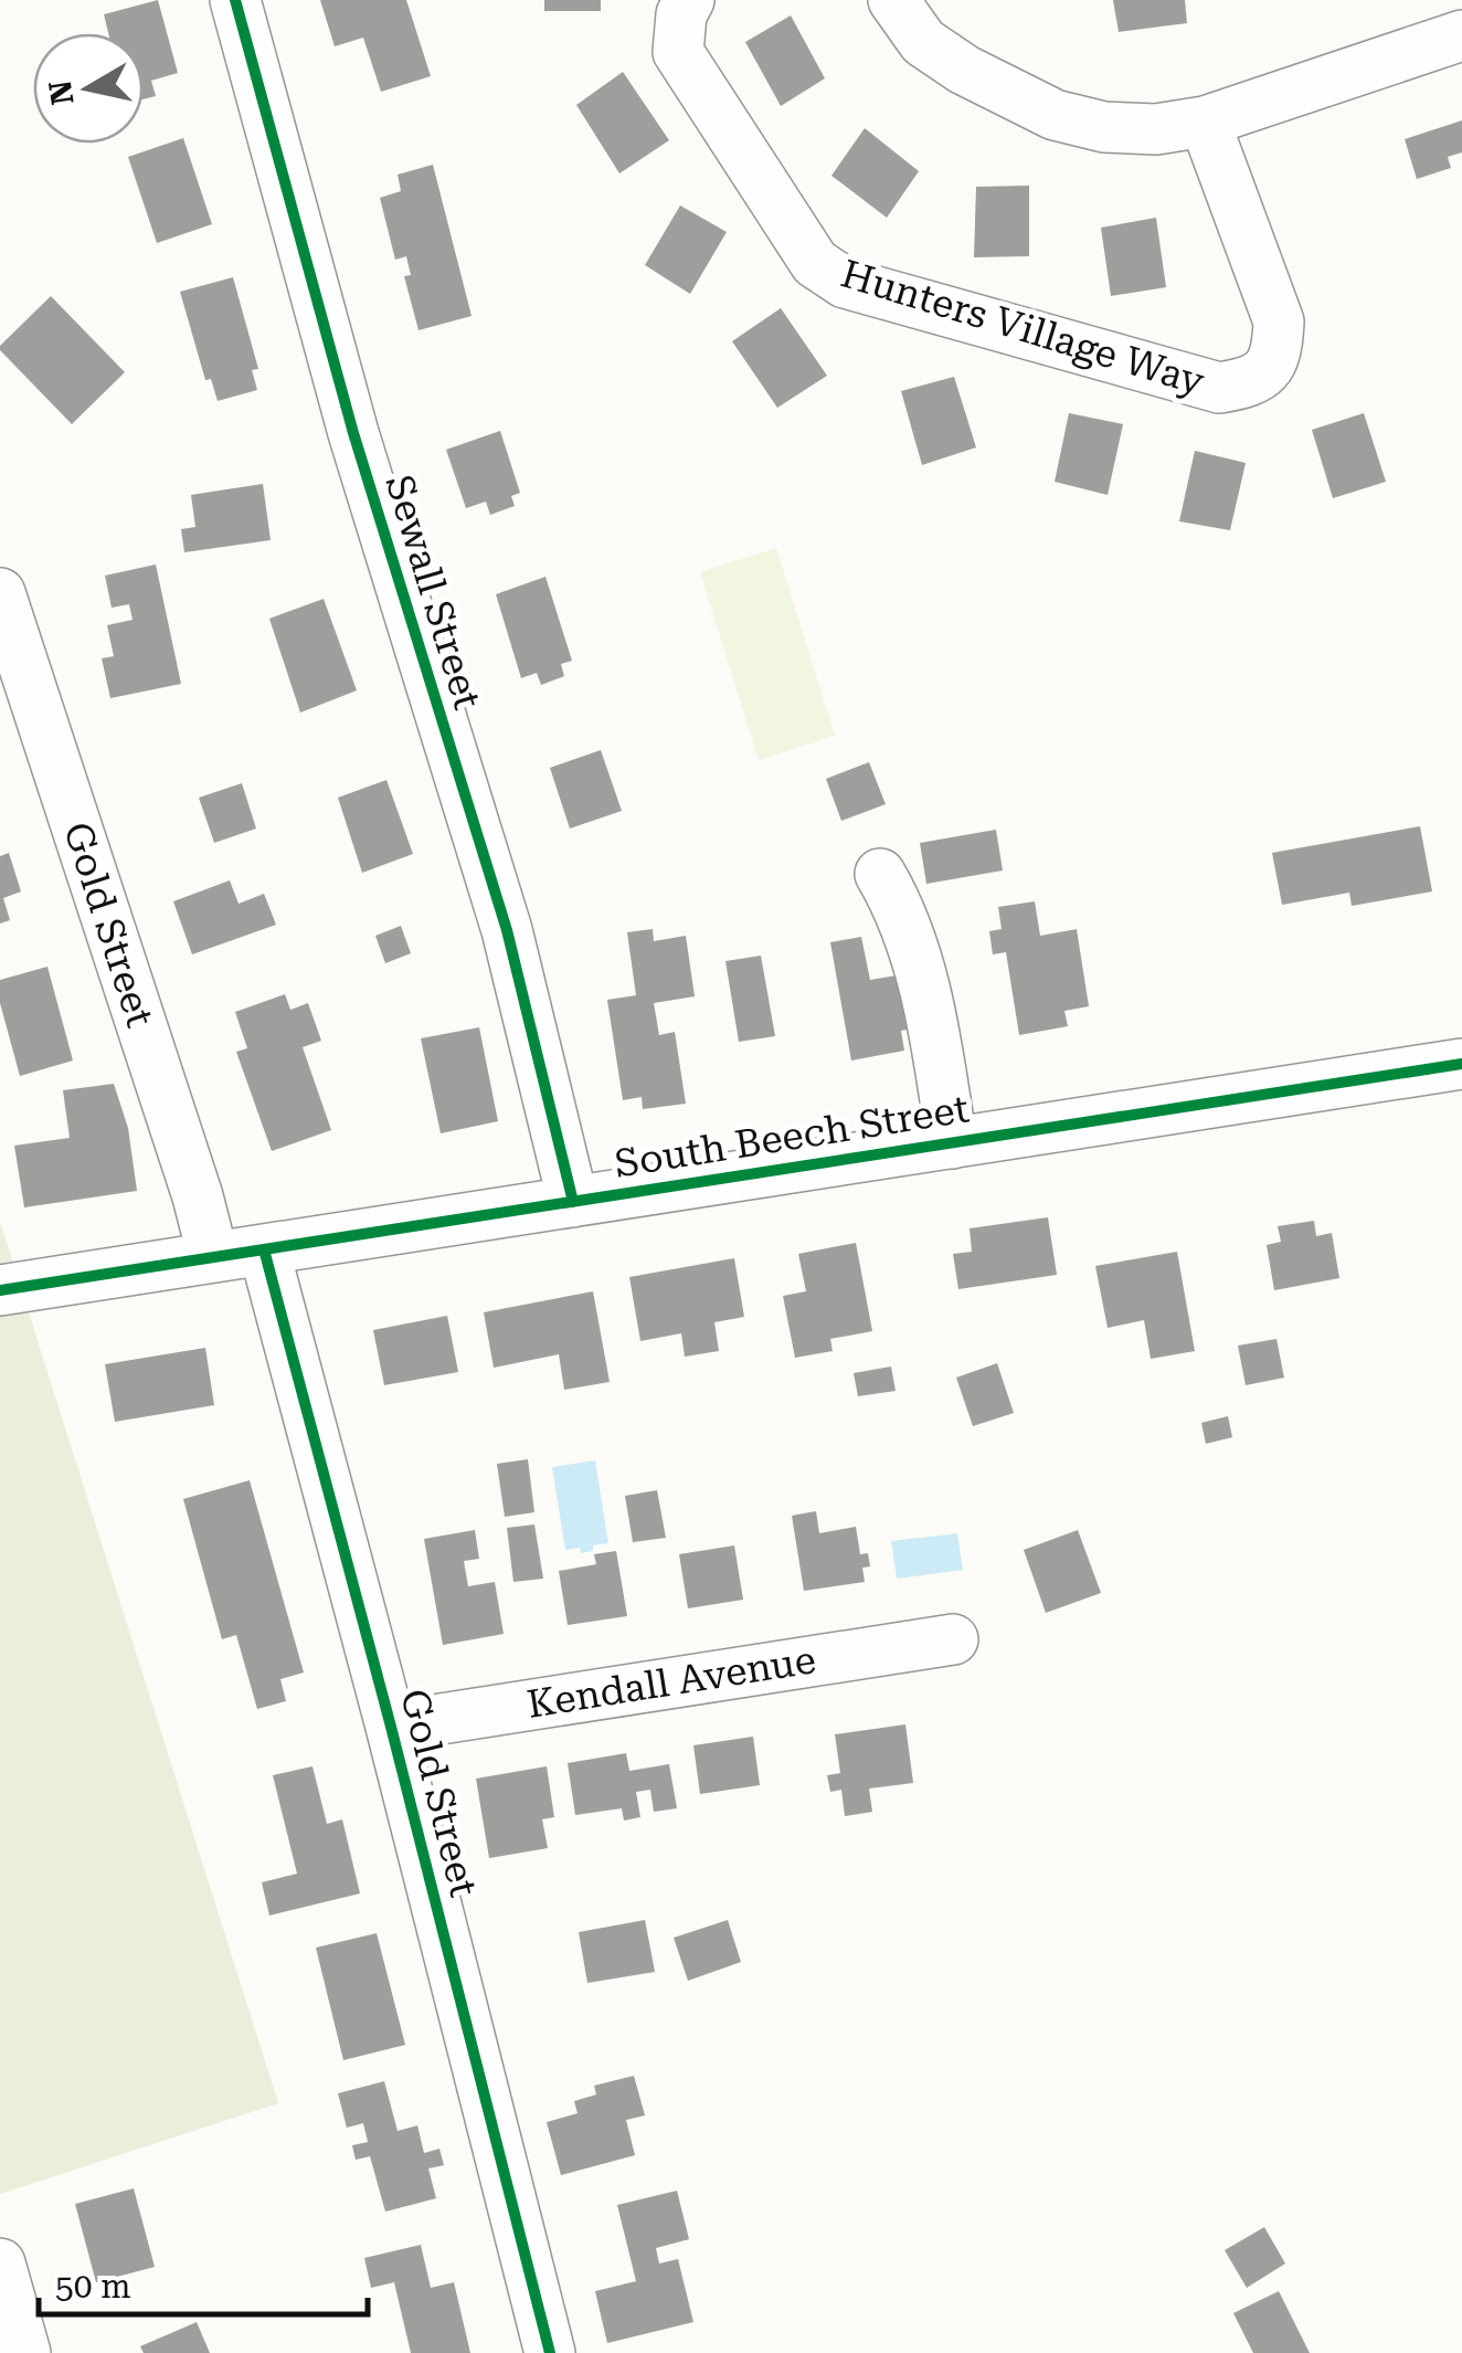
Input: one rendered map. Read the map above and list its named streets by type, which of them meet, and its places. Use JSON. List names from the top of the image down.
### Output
{
  "streets": {
    "street": [
      "Hunters Village Way",
      "Sewall Street",
      "Gold Street",
      "South Beech Street",
      "Kendall Avenue"
    ]
  },
  "crossings": [
    ["Sewall Street", "South Beech Street"],
    ["Gold Street", "South Beech Street"],
    ["Gold Street", "Kendall Avenue"]
  ],
  "scale_bar": "50 m",
  "north": "left"
}
